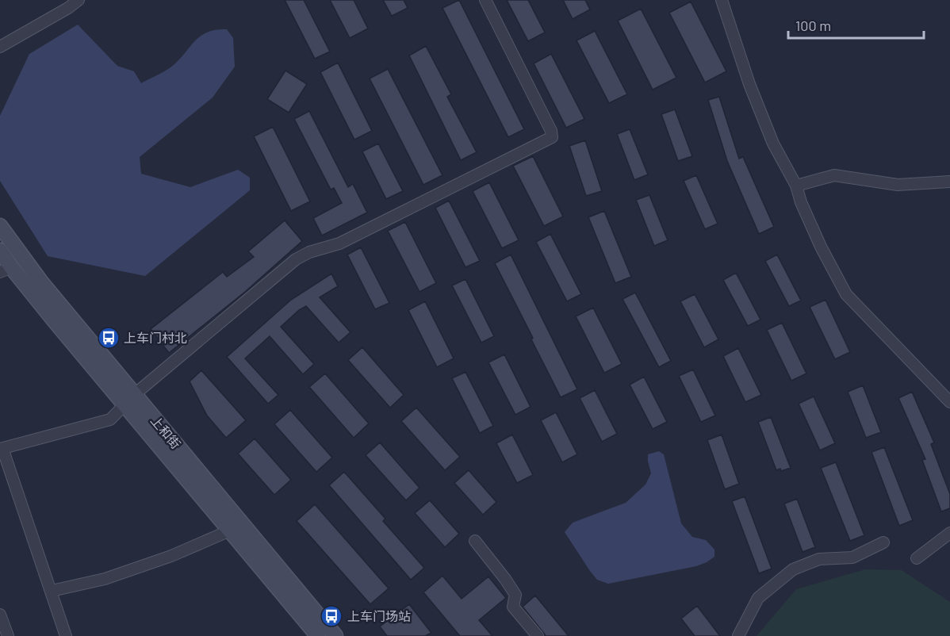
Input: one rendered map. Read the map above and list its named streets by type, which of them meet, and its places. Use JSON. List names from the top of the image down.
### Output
{
  "streets": {
    "street": ["上和街"]
  },
  "places": {
    "bus stop": ["上车门村北", "上车门场站"]
  },
  "scale_bar": "100 m"
}
